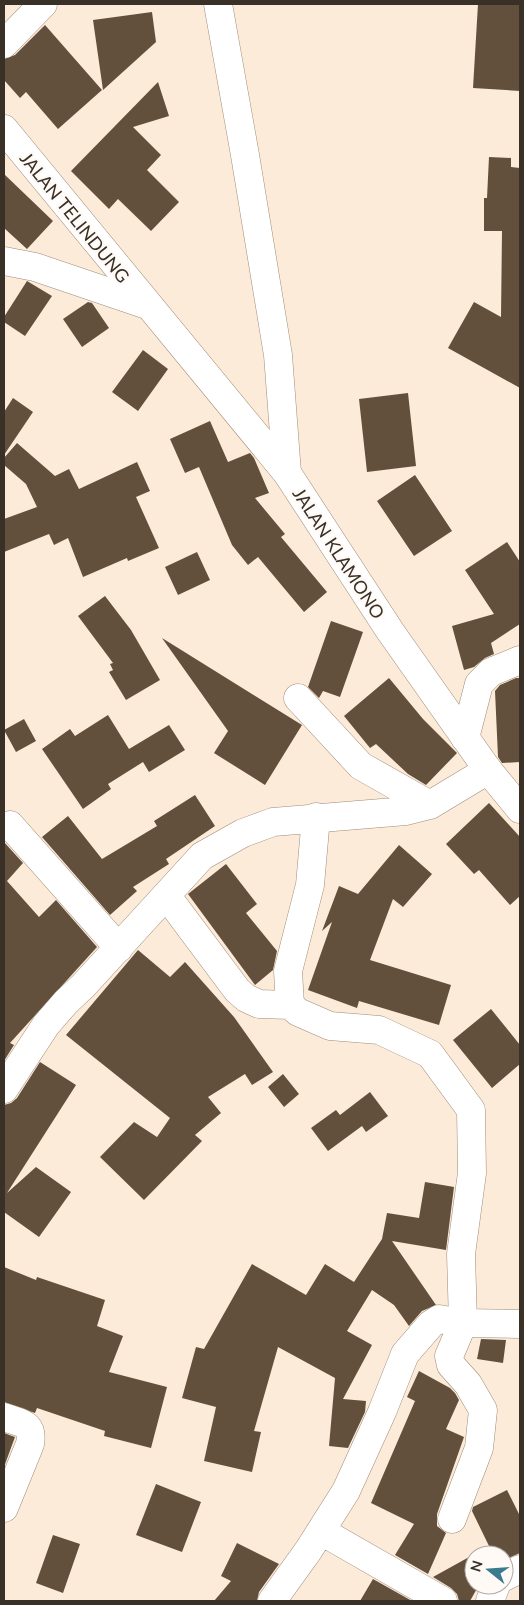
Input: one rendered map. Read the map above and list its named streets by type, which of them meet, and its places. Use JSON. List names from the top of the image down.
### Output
{
  "streets": {
    "street": ["JALAN TELINDUNG", "JALAN KLAMONO"]
  },
  "crossings": [
    ["JALAN TELINDUNG", "JALAN KLAMONO"]
  ],
  "north": "left"
}
